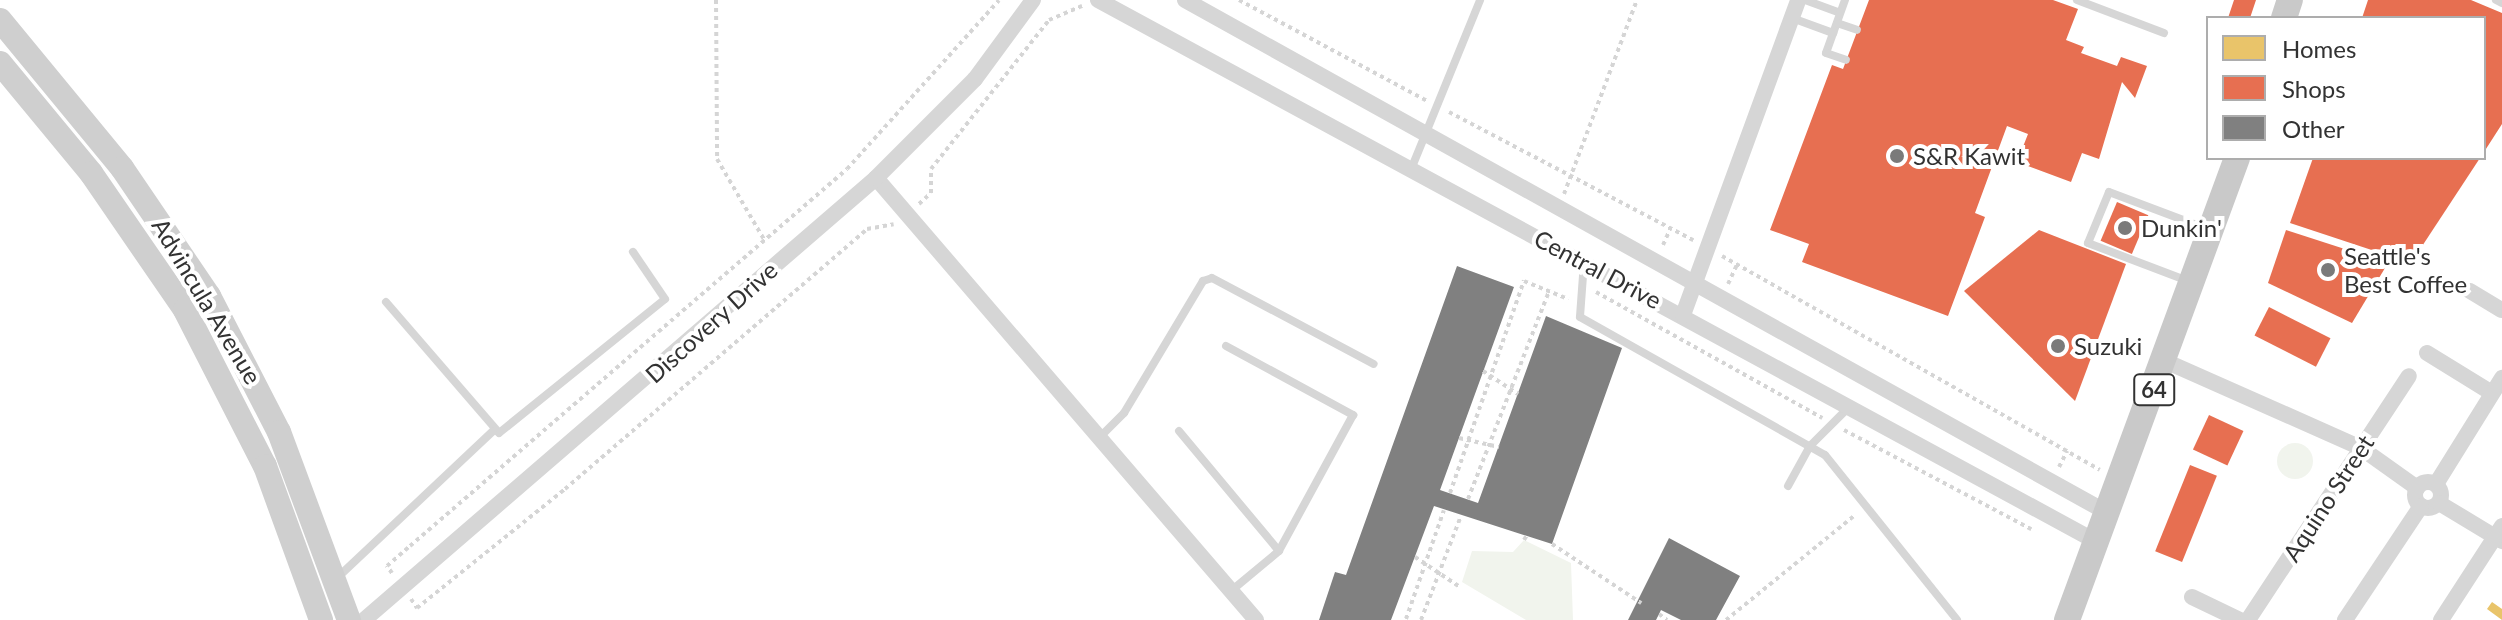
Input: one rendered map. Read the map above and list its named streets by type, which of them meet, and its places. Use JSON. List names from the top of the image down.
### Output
{
  "streets": {
    "main road": ["Advincula Avenue", "64"],
    "street": ["Central Drive", "Discovery Drive", "Aquino Street"]
  },
  "crossings": [
    ["Central Drive", "64"]
  ],
  "places": [
    "S&R Kawit",
    "Dunkin'",
    "Seattle's Best Coffee",
    "Suzuki"
  ],
  "legend": ["Homes", "Shops", "Other"]
}
